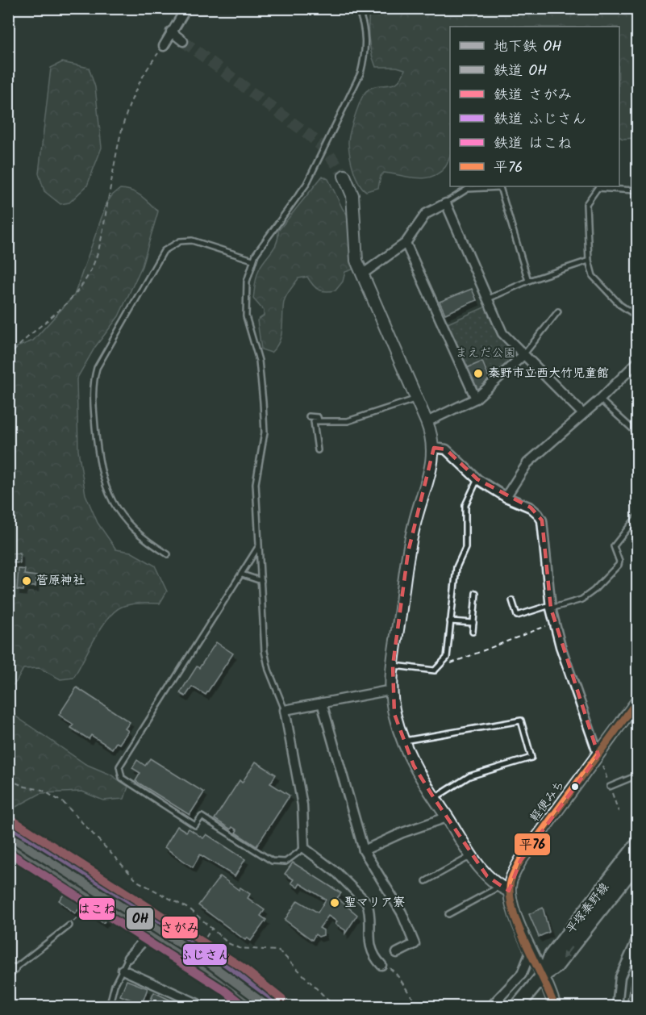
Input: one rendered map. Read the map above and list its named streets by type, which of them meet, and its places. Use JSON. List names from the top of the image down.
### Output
{
  "streets": {
    "main road": ["平塚秦野線"],
    "street": ["軽便みち"]
  },
  "parks": ["まえだ公園"],
  "places": ["秦野市立西大竹児童館", "菅原神社", "聖マリア寮"],
  "lines": [
    "transit line 平76",
    "rail line さがみ",
    "rail line ふじさん",
    "metro line OH",
    "rail line OH",
    "rail line はこね"
  ],
  "legend": [
    "地下鉄 OH",
    "鉄道 OH",
    "鉄道 さがみ",
    "鉄道 ふじさん",
    "鉄道 はこね",
    "平76"
  ]
}
